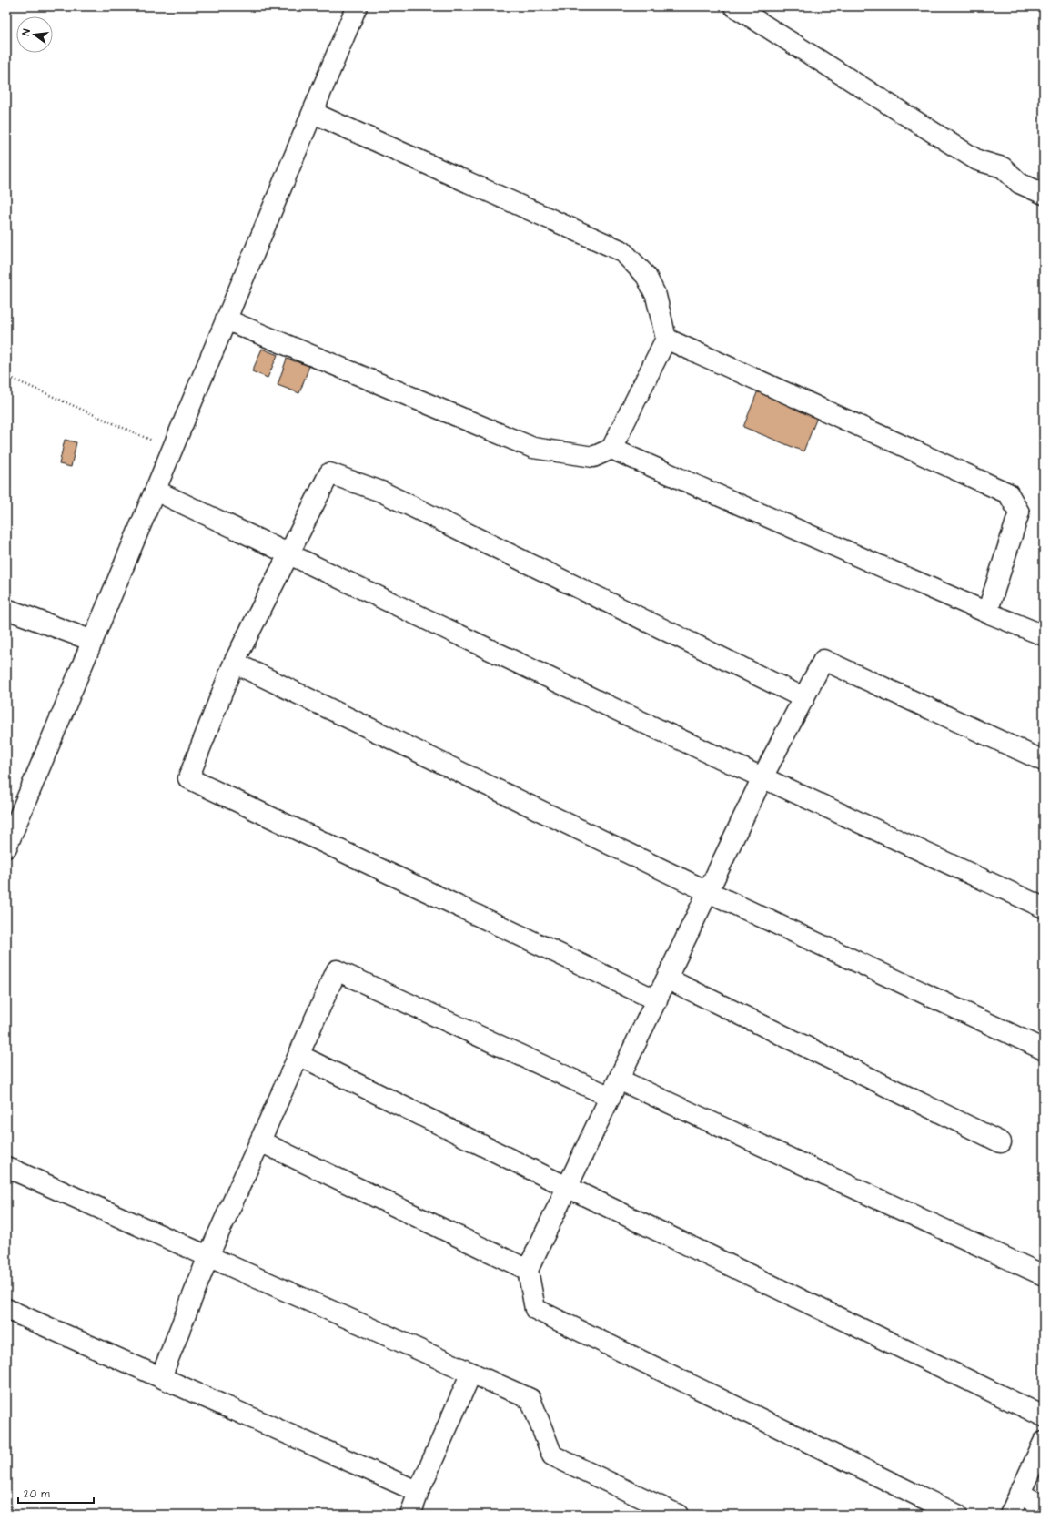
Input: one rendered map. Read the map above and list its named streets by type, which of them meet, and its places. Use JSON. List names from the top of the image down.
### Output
{
  "scale_bar": "20 m",
  "north": "left"
}
